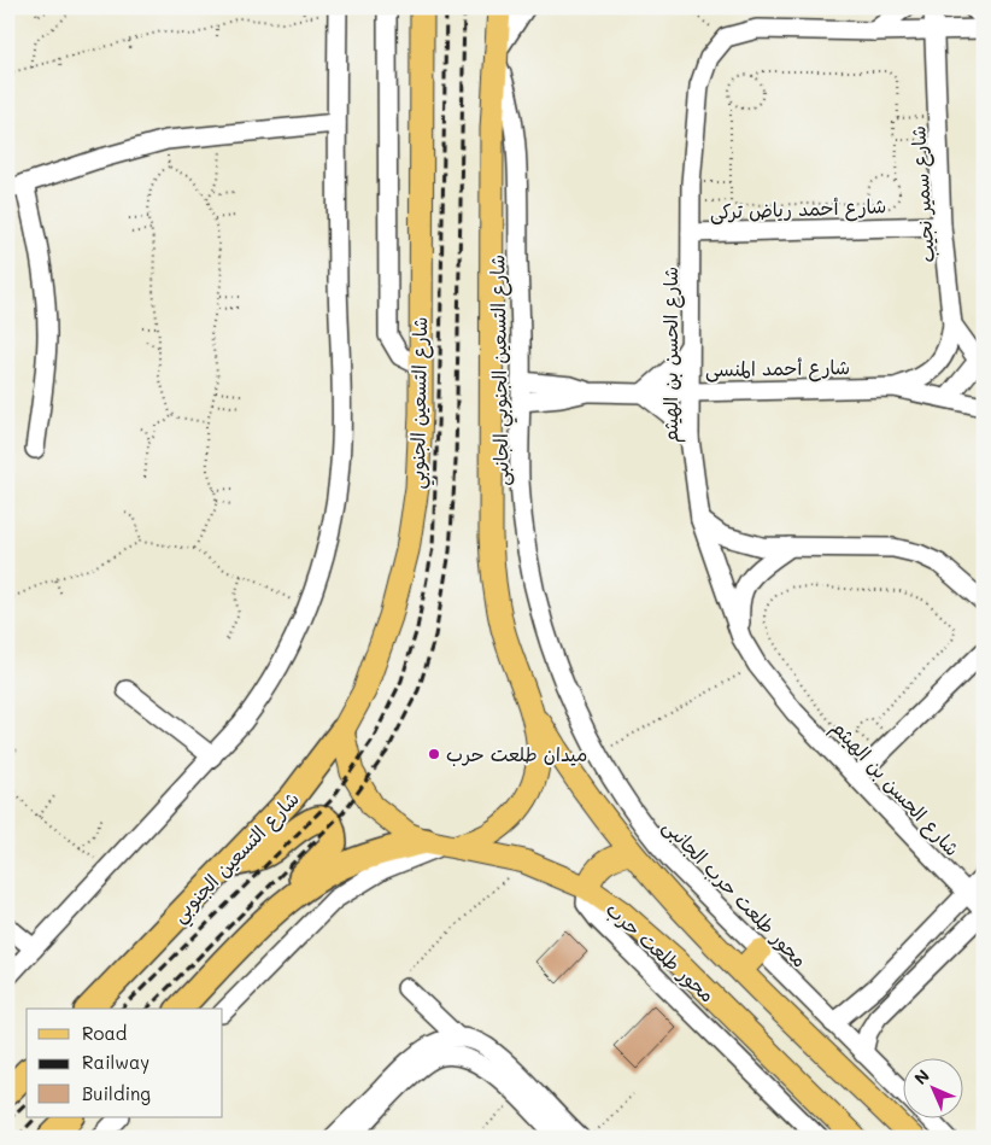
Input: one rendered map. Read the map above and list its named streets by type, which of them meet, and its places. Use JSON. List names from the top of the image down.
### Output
{
  "streets": {
    "highway": ["شارع التسعين الجنوبي"],
    "main road": ["محور طلعت حرب"],
    "street": [
      "شارع سمير نجيب",
      "شارع أحمد رياض تركى",
      "شارع الحسن بن الهيثم",
      "شارع أحمد المنسى",
      "شارع التسعين الجنوبي الجانبى",
      "محور طلعت حرب الجانبى"
    ]
  },
  "crossings": [
    ["شارع سمير نجيب", "شارع أحمد رياض تركى"],
    ["شارع سمير نجيب", "شارع أحمد المنسى"],
    ["شارع أحمد رياض تركى", "شارع الحسن بن الهيثم"],
    ["شارع الحسن بن الهيثم", "شارع أحمد المنسى"],
    ["شارع أحمد المنسى", "شارع التسعين الجنوبي الجانبى"],
    ["شارع التسعين الجنوبي الجانبى", "محور طلعت حرب الجانبى"],
    ["شارع التسعين الجنوبي", "محور طلعت حرب"]
  ],
  "places": ["ميدان طلعت حرب"],
  "legend": ["Road", "Railway", "Building"],
  "north": "top left"
}
